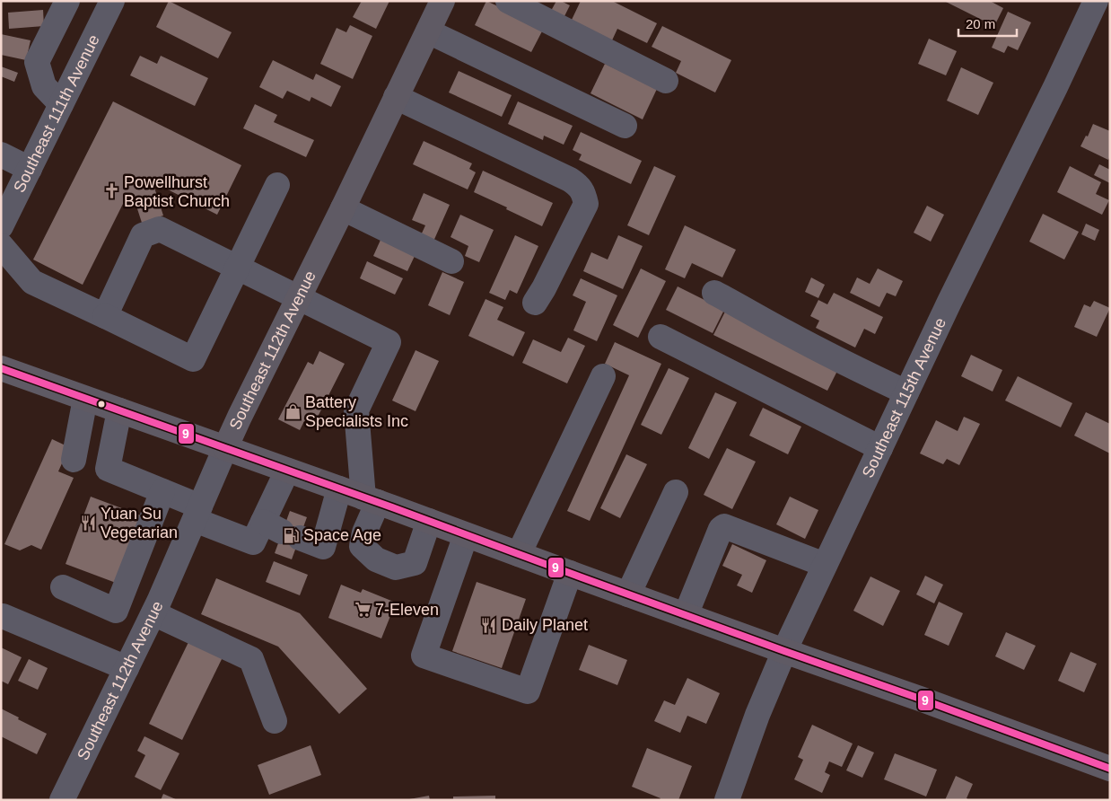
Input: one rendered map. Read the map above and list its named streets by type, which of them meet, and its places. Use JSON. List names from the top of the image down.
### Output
{
  "streets": {
    "main road": ["Southeast 112th Avenue"],
    "street": ["Southeast 111th Avenue", "Southeast 115th Avenue"]
  },
  "places": {
    "church": ["Powellhurst Baptist Church"],
    "shop": ["Battery Specialists Inc"],
    "restaurant": ["Yuan Su Vegetarian", "Daily Planet"],
    "fuel station": ["Space Age"],
    "supermarket": ["7-Eleven"]
  },
  "lines": ["transit line 9"],
  "scale_bar": "20 m"
}
